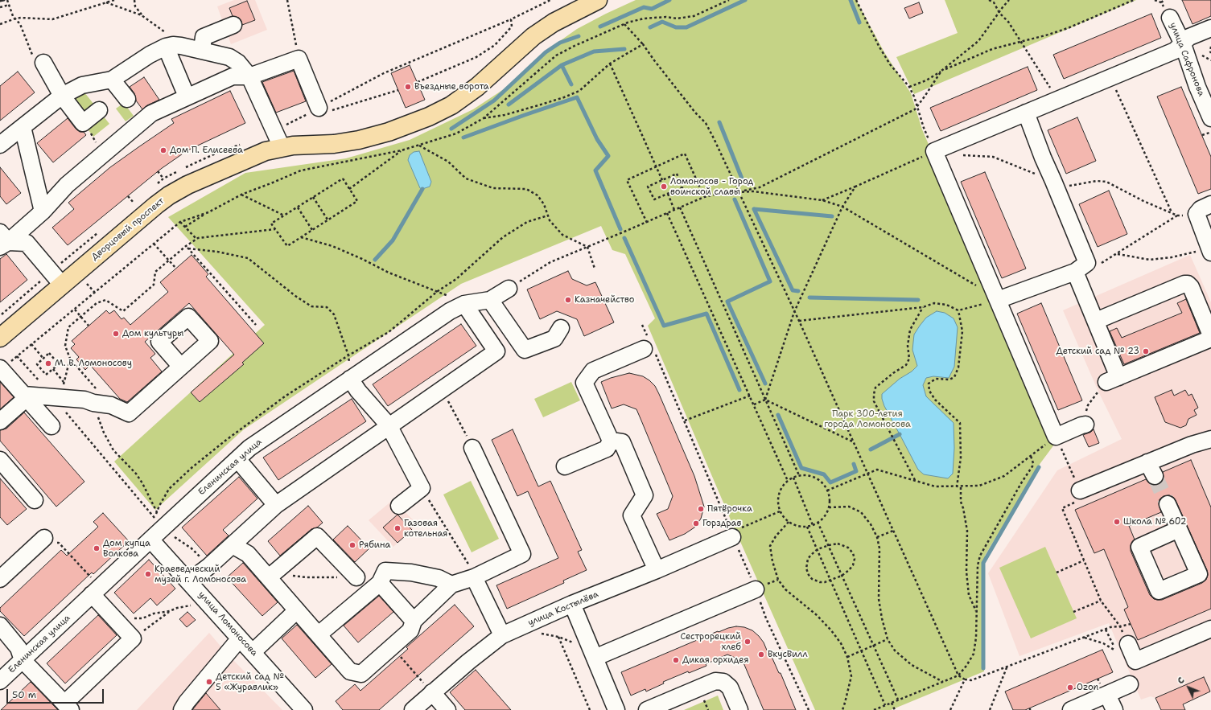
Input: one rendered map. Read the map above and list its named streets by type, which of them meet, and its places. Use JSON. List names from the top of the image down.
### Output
{
  "streets": {
    "main road": ["Дворцовый проспект"],
    "street": [
      "улица Сафронова",
      "Еленинская улица",
      "улица Костылёва",
      "улица Ломоносова"
    ]
  },
  "crossings": [
    ["Еленинская улица", "улица Ломоносова"]
  ],
  "parks": ["Парк 300-летия города Ломоносова"],
  "places": [
    "Въездные ворота",
    "Дом П. Елисеева",
    "Ломоносов - Город воинской славы",
    "Казначейство",
    "Дом культуры",
    "Детский сад № 23",
    "М. В. Ломоносову",
    "Пятёрочка",
    "Школа № 602",
    "Горздрав",
    "Газовая котельная",
    "Рябина",
    "Дом купца Волкова",
    "Краеведческий музей г. Ломоносова",
    "Сестрорецкий хлеб",
    "ВкусВилл",
    "Дикая орхидея",
    "Детский сад № 5 «Журавлик»",
    "Ozon"
  ],
  "scale_bar": "50 m",
  "north": "top left"
}
